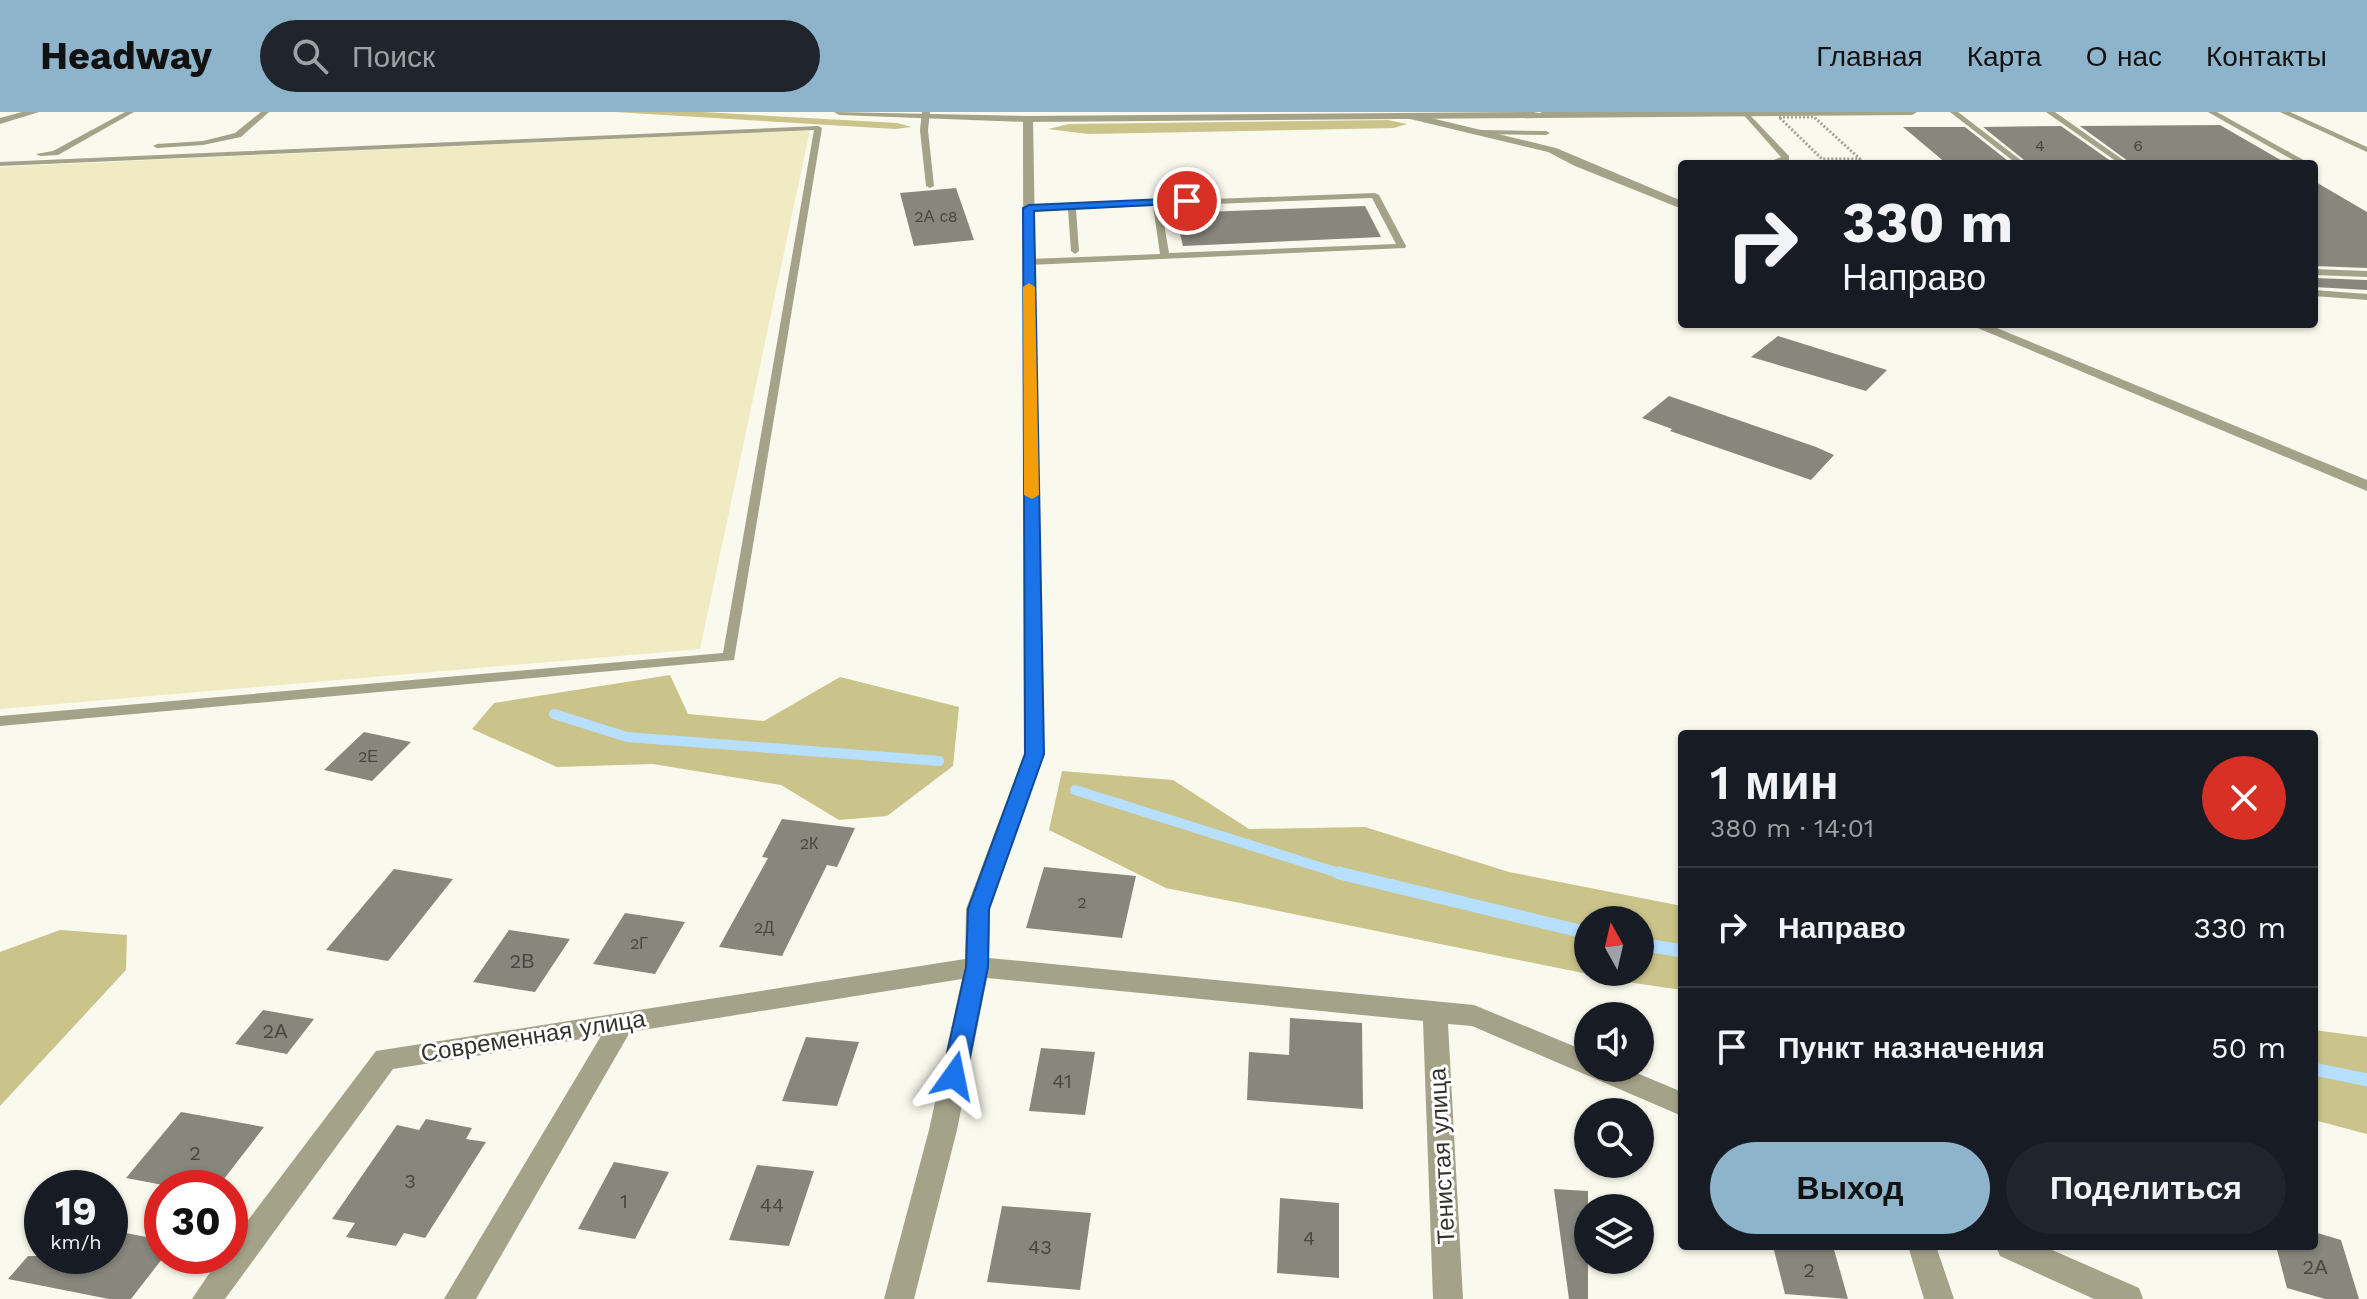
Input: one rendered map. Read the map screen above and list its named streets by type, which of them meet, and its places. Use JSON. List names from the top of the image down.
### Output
{
  "streets": {
    "street": ["Современная улица", "Тенистая улица"]
  },
  "crossings": [
    ["Современная улица", "Тенистая улица"]
  ],
  "house_numbers": [
    "4",
    "6",
    "2А с8",
    "2Е",
    "2К",
    "2",
    "2Д",
    "2Г",
    "2В",
    "2А",
    "41",
    "2",
    "3",
    "1",
    "44",
    "4",
    "43",
    "2А",
    "2"
  ],
  "north": "top",
  "page": {
    "header": "Headway",
    "search": "Поиск",
    "nav": [
      "Главная",
      "Карта",
      "О нас",
      "Контакты"
    ],
    "turn": ["330 m", "Направо"],
    "heading": ["1 мин", "380 m · 14:01"],
    "list": [
      {
        "name": "Направо",
        "value": "330 m"
      },
      {
        "name": "Пункт назначения",
        "value": "50 m"
      }
    ],
    "buttons": ["Выход", "Поделиться"],
    "speed": "19 km/h",
    "limit": "30"
  }
}
